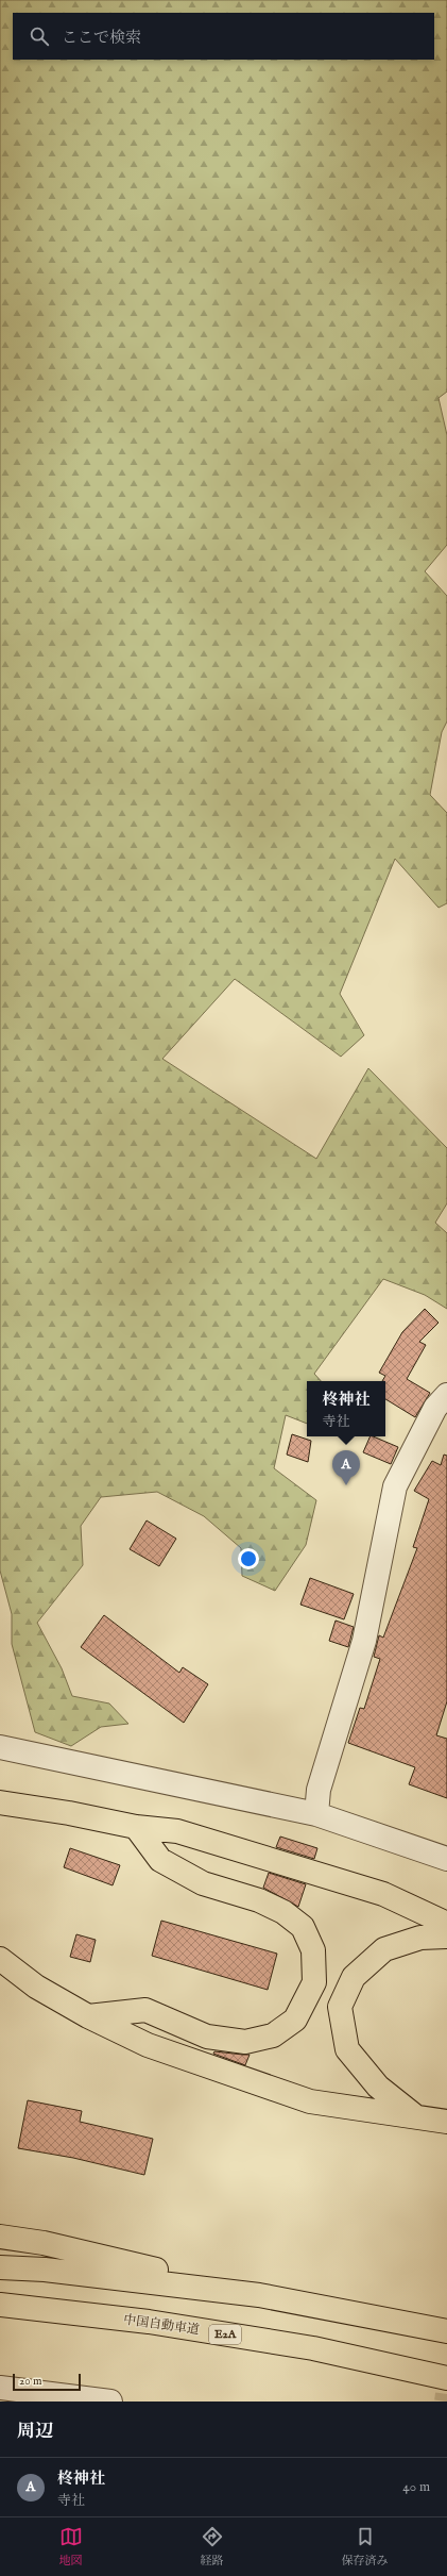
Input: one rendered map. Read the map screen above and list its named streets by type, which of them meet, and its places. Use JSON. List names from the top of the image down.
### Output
{
  "streets": {
    "highway": ["中国自動車道", "E2A"]
  },
  "scale_bar": "20 m",
  "page": {
    "search": "ここで検索",
    "popup": ["柊神社", "寺社"],
    "pins": "A",
    "scale": "20 m",
    "heading": "周辺",
    "list": [
      {
        "mark": "A",
        "name": "柊神社",
        "note": "寺社",
        "value": "40 m"
      }
    ],
    "nav": ["地図", "経路", "保存済み"]
  }
}
